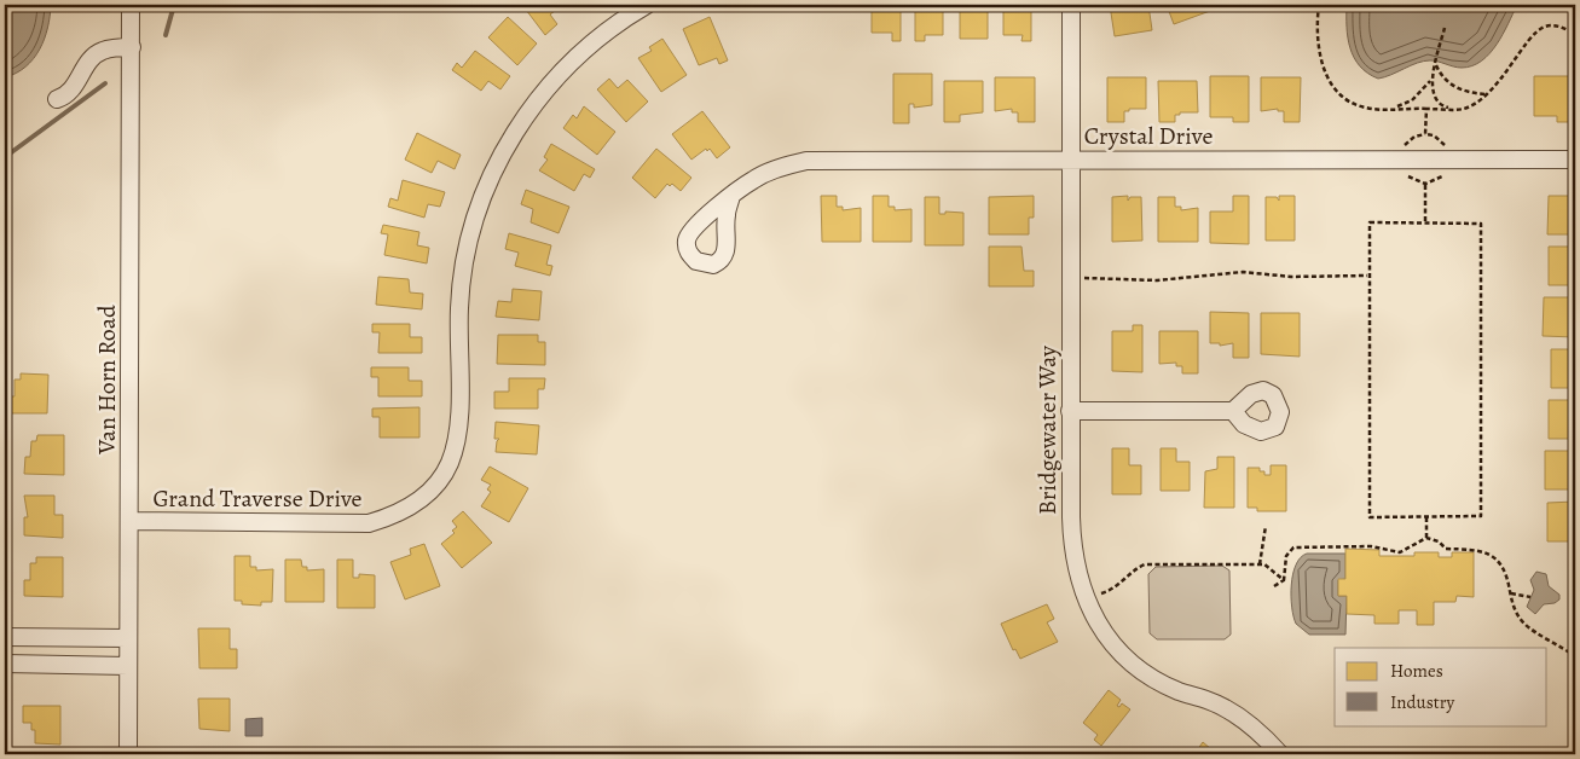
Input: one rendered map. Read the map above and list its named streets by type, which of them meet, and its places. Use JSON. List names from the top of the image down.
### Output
{
  "streets": {
    "street": [
      "Crystal Drive",
      "Van Horn Road",
      "Bridgewater Way",
      "Grand Traverse Drive"
    ]
  },
  "crossings": [
    ["Crystal Drive", "Bridgewater Way"],
    ["Van Horn Road", "Grand Traverse Drive"]
  ],
  "legend": ["Homes", "Industry"]
}
